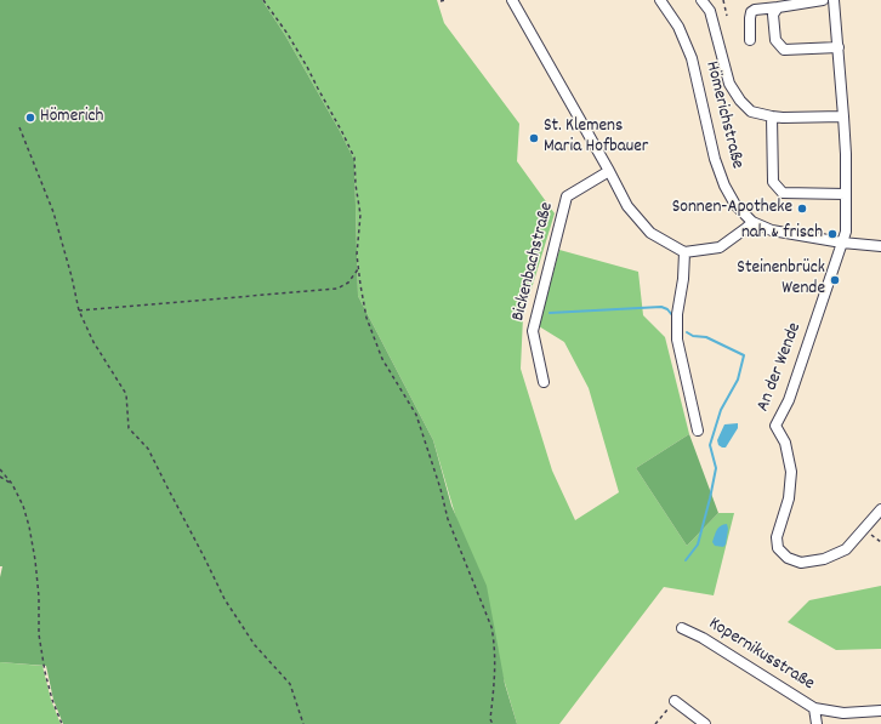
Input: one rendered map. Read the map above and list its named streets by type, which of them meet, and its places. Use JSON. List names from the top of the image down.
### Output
{
  "streets": {
    "street": [
      "Hömerichstraße",
      "Bickenbachstraße",
      "An der Wende",
      "Kopernikusstraße"
    ]
  },
  "crossings": [
    ["Hömerichstraße", "An der Wende"]
  ],
  "places": [
    "Hömerich",
    "St. Klemens Maria Hofbauer",
    "Sonnen-Apotheke",
    "nah & frisch",
    "Steinenbrück Wende"
  ]
}
